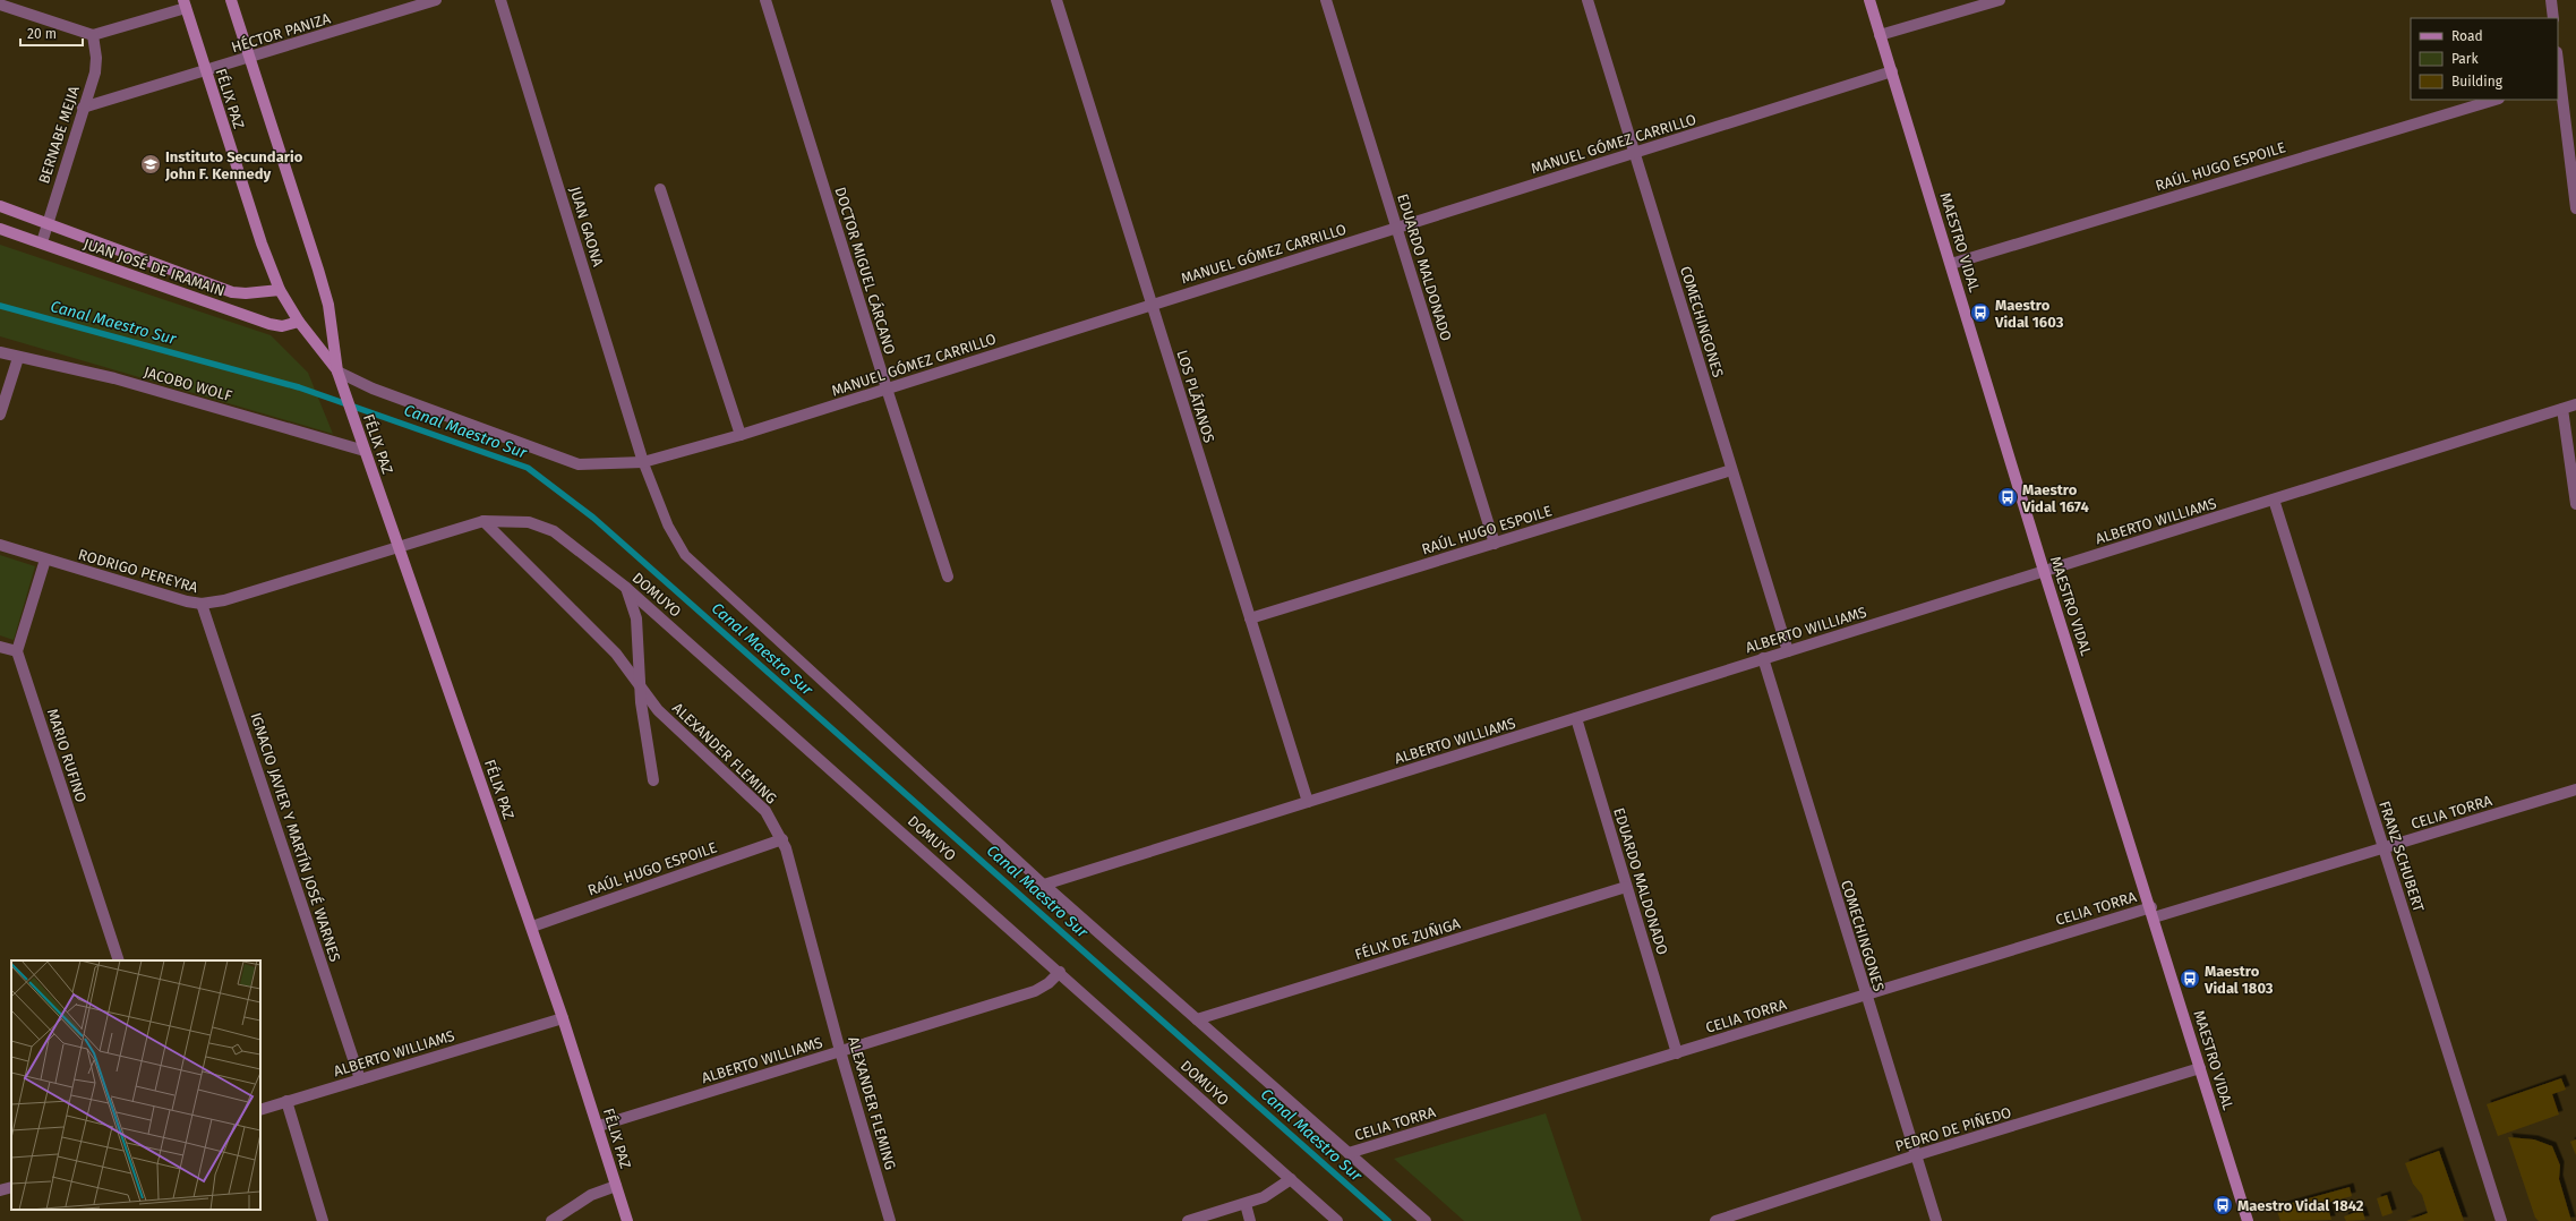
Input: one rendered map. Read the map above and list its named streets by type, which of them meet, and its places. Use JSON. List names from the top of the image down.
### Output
{
  "streets": {
    "main road": ["FÉLIX PAZ", "MAESTRO VIDAL", "JUAN JOSÉ DE IRAMAIN"],
    "street": [
      "HÉCTOR PANIZA",
      "BERNABE MEJIA",
      "MANUEL GÓMEZ CARRILLO",
      "RAÚL HUGO ESPOILE",
      "JUAN GAONA",
      "EDUARDO MALDONADO",
      "DOCTOR MIGUEL CÁRCANO",
      "COMECHINGONES",
      "JACOBO WOLF",
      "LOS PLÁTANOS",
      "ALBERTO WILLIAMS",
      "RODRIGO PEREYRA",
      "DOMUYO",
      "ALEXANDER FLEMING",
      "MARIO RUFINO",
      "CELIA TORRA",
      "IGNACIO JAVIER Y MARTÍN JOSÉ WARNES",
      "FRANZ SCHUBERT",
      "FÉLIX DE ZUÑIGA",
      "PEDRO DE PIÑEDO"
    ]
  },
  "crossings": [
    ["HÉCTOR PANIZA", "FÉLIX PAZ"],
    ["HÉCTOR PANIZA", "BERNABE MEJIA"],
    ["FÉLIX PAZ", "MANUEL GÓMEZ CARRILLO"],
    ["FÉLIX PAZ", "RAÚL HUGO ESPOILE"],
    ["FÉLIX PAZ", "JUAN JOSÉ DE IRAMAIN"],
    ["FÉLIX PAZ", "JACOBO WOLF"],
    ["FÉLIX PAZ", "ALBERTO WILLIAMS"],
    ["FÉLIX PAZ", "RODRIGO PEREYRA"],
    ["FÉLIX PAZ", "DOMUYO"],
    ["BERNABE MEJIA", "JUAN JOSÉ DE IRAMAIN"],
    ["MANUEL GÓMEZ CARRILLO", "JUAN GAONA"],
    ["MANUEL GÓMEZ CARRILLO", "MAESTRO VIDAL"],
    ["MANUEL GÓMEZ CARRILLO", "EDUARDO MALDONADO"],
    ["MANUEL GÓMEZ CARRILLO", "DOCTOR MIGUEL CÁRCANO"],
    ["MANUEL GÓMEZ CARRILLO", "COMECHINGONES"],
    ["MANUEL GÓMEZ CARRILLO", "LOS PLÁTANOS"],
    ["RAÚL HUGO ESPOILE", "MAESTRO VIDAL"],
    ["RAÚL HUGO ESPOILE", "EDUARDO MALDONADO"],
    ["RAÚL HUGO ESPOILE", "COMECHINGONES"],
    ["RAÚL HUGO ESPOILE", "LOS PLÁTANOS"],
    ["RAÚL HUGO ESPOILE", "ALEXANDER FLEMING"],
    ["MAESTRO VIDAL", "ALBERTO WILLIAMS"],
    ["MAESTRO VIDAL", "CELIA TORRA"],
    ["MAESTRO VIDAL", "PEDRO DE PIÑEDO"],
    ["EDUARDO MALDONADO", "ALBERTO WILLIAMS"],
    ["EDUARDO MALDONADO", "CELIA TORRA"],
    ["EDUARDO MALDONADO", "FÉLIX DE ZUÑIGA"],
    ["COMECHINGONES", "ALBERTO WILLIAMS"],
    ["COMECHINGONES", "CELIA TORRA"],
    ["COMECHINGONES", "PEDRO DE PIÑEDO"],
    ["LOS PLÁTANOS", "ALBERTO WILLIAMS"],
    ["ALBERTO WILLIAMS", "DOMUYO"],
    ["ALBERTO WILLIAMS", "ALEXANDER FLEMING"],
    ["ALBERTO WILLIAMS", "IGNACIO JAVIER Y MARTÍN JOSÉ WARNES"],
    ["ALBERTO WILLIAMS", "FRANZ SCHUBERT"],
    ["RODRIGO PEREYRA", "DOMUYO"],
    ["RODRIGO PEREYRA", "IGNACIO JAVIER Y MARTÍN JOSÉ WARNES"],
    ["DOMUYO", "ALEXANDER FLEMING"],
    ["CELIA TORRA", "FRANZ SCHUBERT"]
  ],
  "water": ["Canal Maestro Sur"],
  "places": {
    "school or university": ["Instituto Secundario John F. Kennedy"],
    "bus stop": [
      "Maestro Vidal 1603",
      "Maestro Vidal 1674",
      "Maestro Vidal 1803",
      "Maestro Vidal 1842"
    ]
  },
  "legend": ["Road", "Park", "Building"],
  "scale_bar": "20 m"
}
